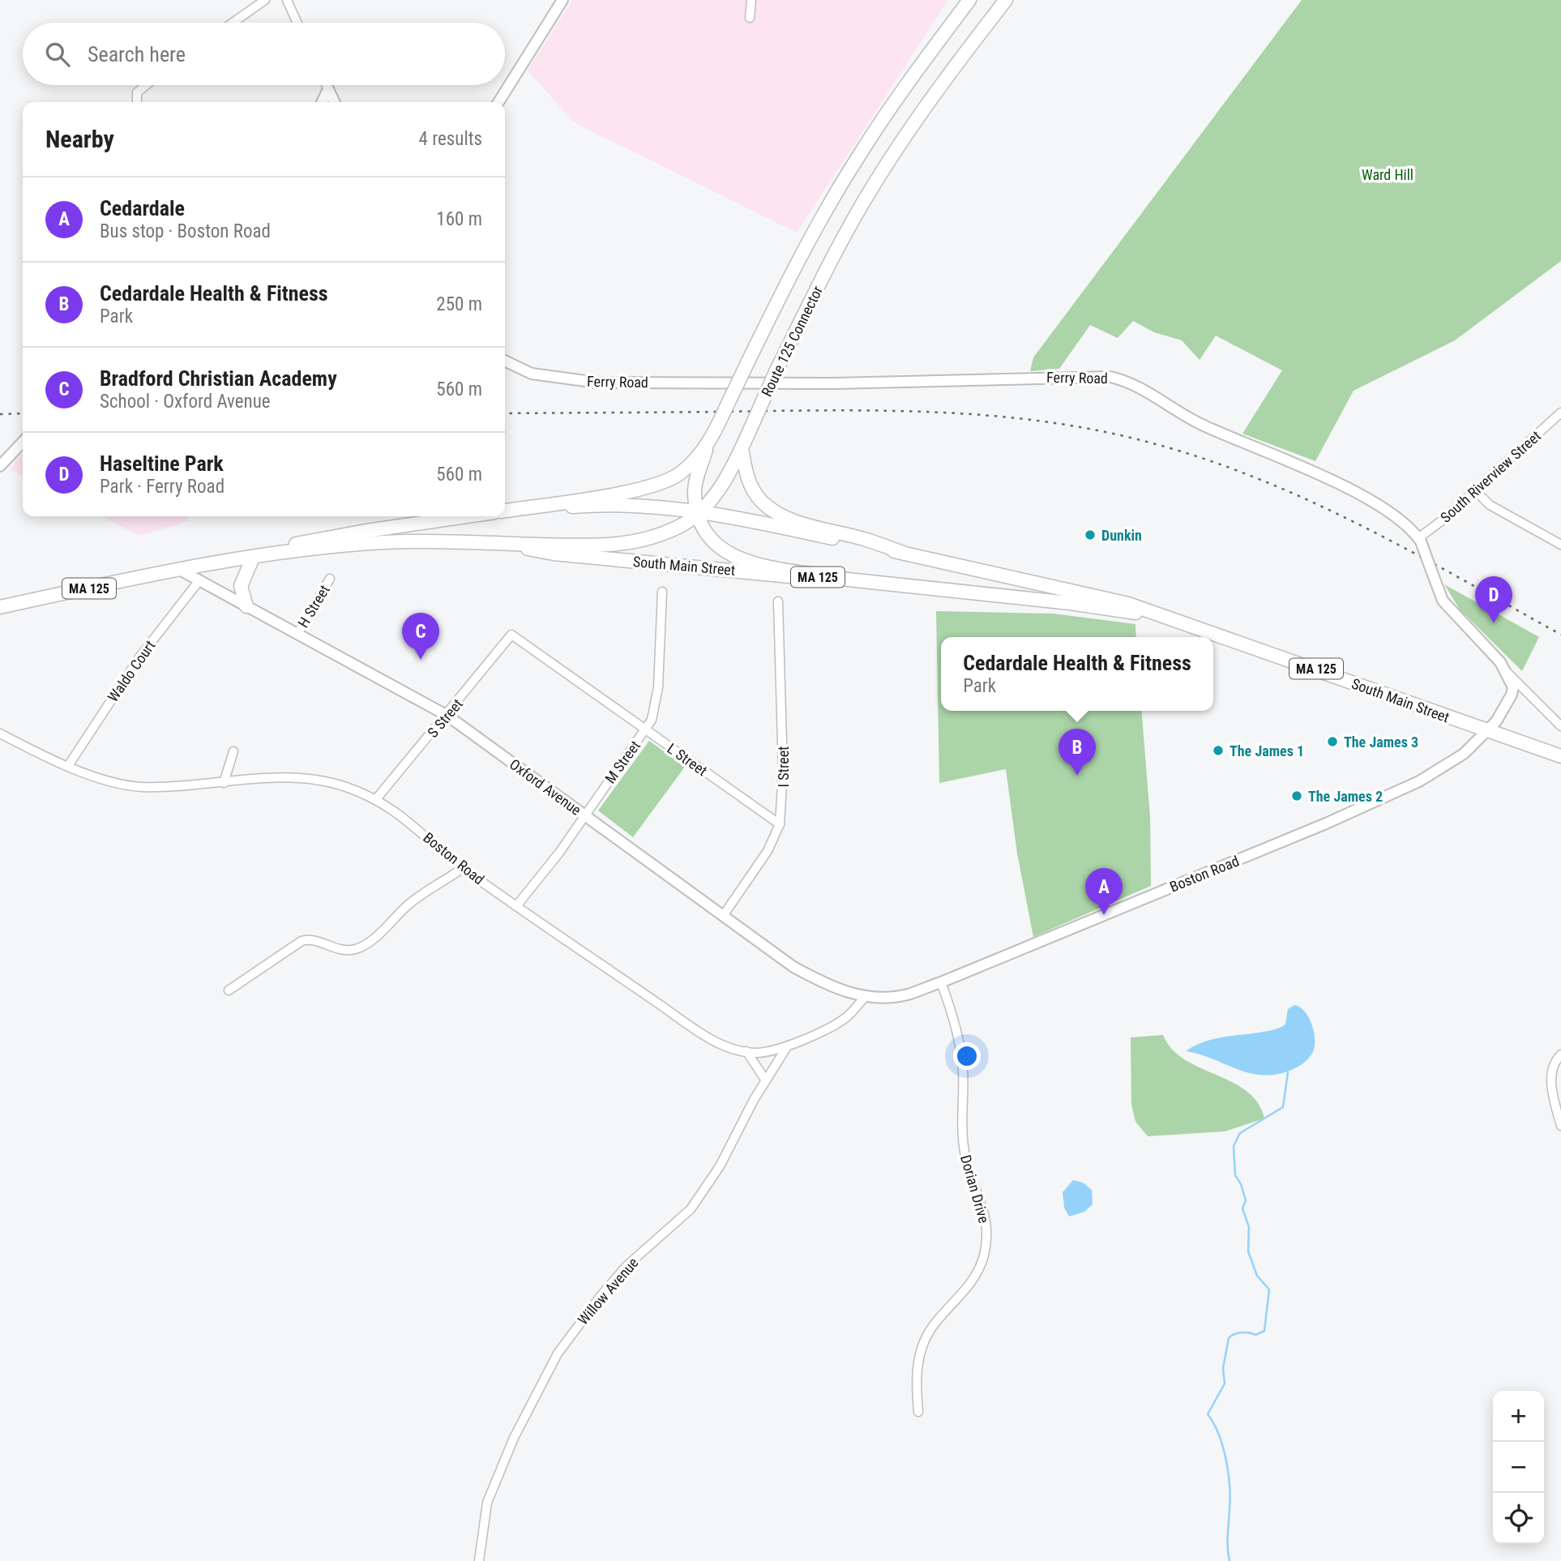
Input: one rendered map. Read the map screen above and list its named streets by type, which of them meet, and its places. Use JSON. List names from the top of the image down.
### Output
{
  "streets": {
    "main road": ["Route 125 Connector", "South Main Street", "MA 125"],
    "street": [
      "Ferry Road",
      "South Riverview Street",
      "H Street",
      "Waldo Court",
      "S Street",
      "L Street",
      "M Street",
      "I Street",
      "Oxford Avenue",
      "Boston Road",
      "Dorian Drive",
      "Willow Avenue"
    ]
  },
  "crossings": [
    ["Route 125 Connector", "South Main Street"],
    ["Ferry Road", "South Riverview Street"],
    ["South Main Street", "MA 125"],
    ["South Main Street", "Oxford Avenue"],
    ["South Main Street", "Boston Road"],
    ["MA 125", "Oxford Avenue"],
    ["H Street", "Oxford Avenue"],
    ["Waldo Court", "Oxford Avenue"],
    ["Waldo Court", "Boston Road"],
    ["S Street", "L Street"],
    ["S Street", "Oxford Avenue"],
    ["S Street", "Boston Road"],
    ["L Street", "M Street"],
    ["L Street", "I Street"],
    ["M Street", "Oxford Avenue"],
    ["M Street", "Boston Road"],
    ["I Street", "Oxford Avenue"],
    ["Oxford Avenue", "Boston Road"],
    ["Boston Road", "Dorian Drive"],
    ["Boston Road", "Willow Avenue"]
  ],
  "parks": ["Ward Hill"],
  "places": [
    "Dunkin",
    "The James 3",
    "The James 1",
    "The James 2"
  ],
  "page": {
    "search": "Search here",
    "heading": ["Nearby", "4 results"],
    "list": [
      {
        "mark": "A",
        "name": "Cedardale",
        "note": "Bus stop · Boston Road",
        "value": "160 m"
      },
      {
        "mark": "B",
        "name": "Cedardale Health & Fitness",
        "note": "Park",
        "value": "250 m"
      },
      {
        "mark": "C",
        "name": "Bradford Christian Academy",
        "note": "School · Oxford Avenue",
        "value": "560 m"
      },
      {
        "mark": "D",
        "name": "Haseltine Park",
        "note": "Park · Ferry Road",
        "value": "560 m"
      }
    ],
    "pins": [
      "D",
      "C",
      "B",
      "A"
    ],
    "popup": ["Cedardale Health & Fitness", "Park"],
    "map_buttons": ["+", "−"]
  }
}
